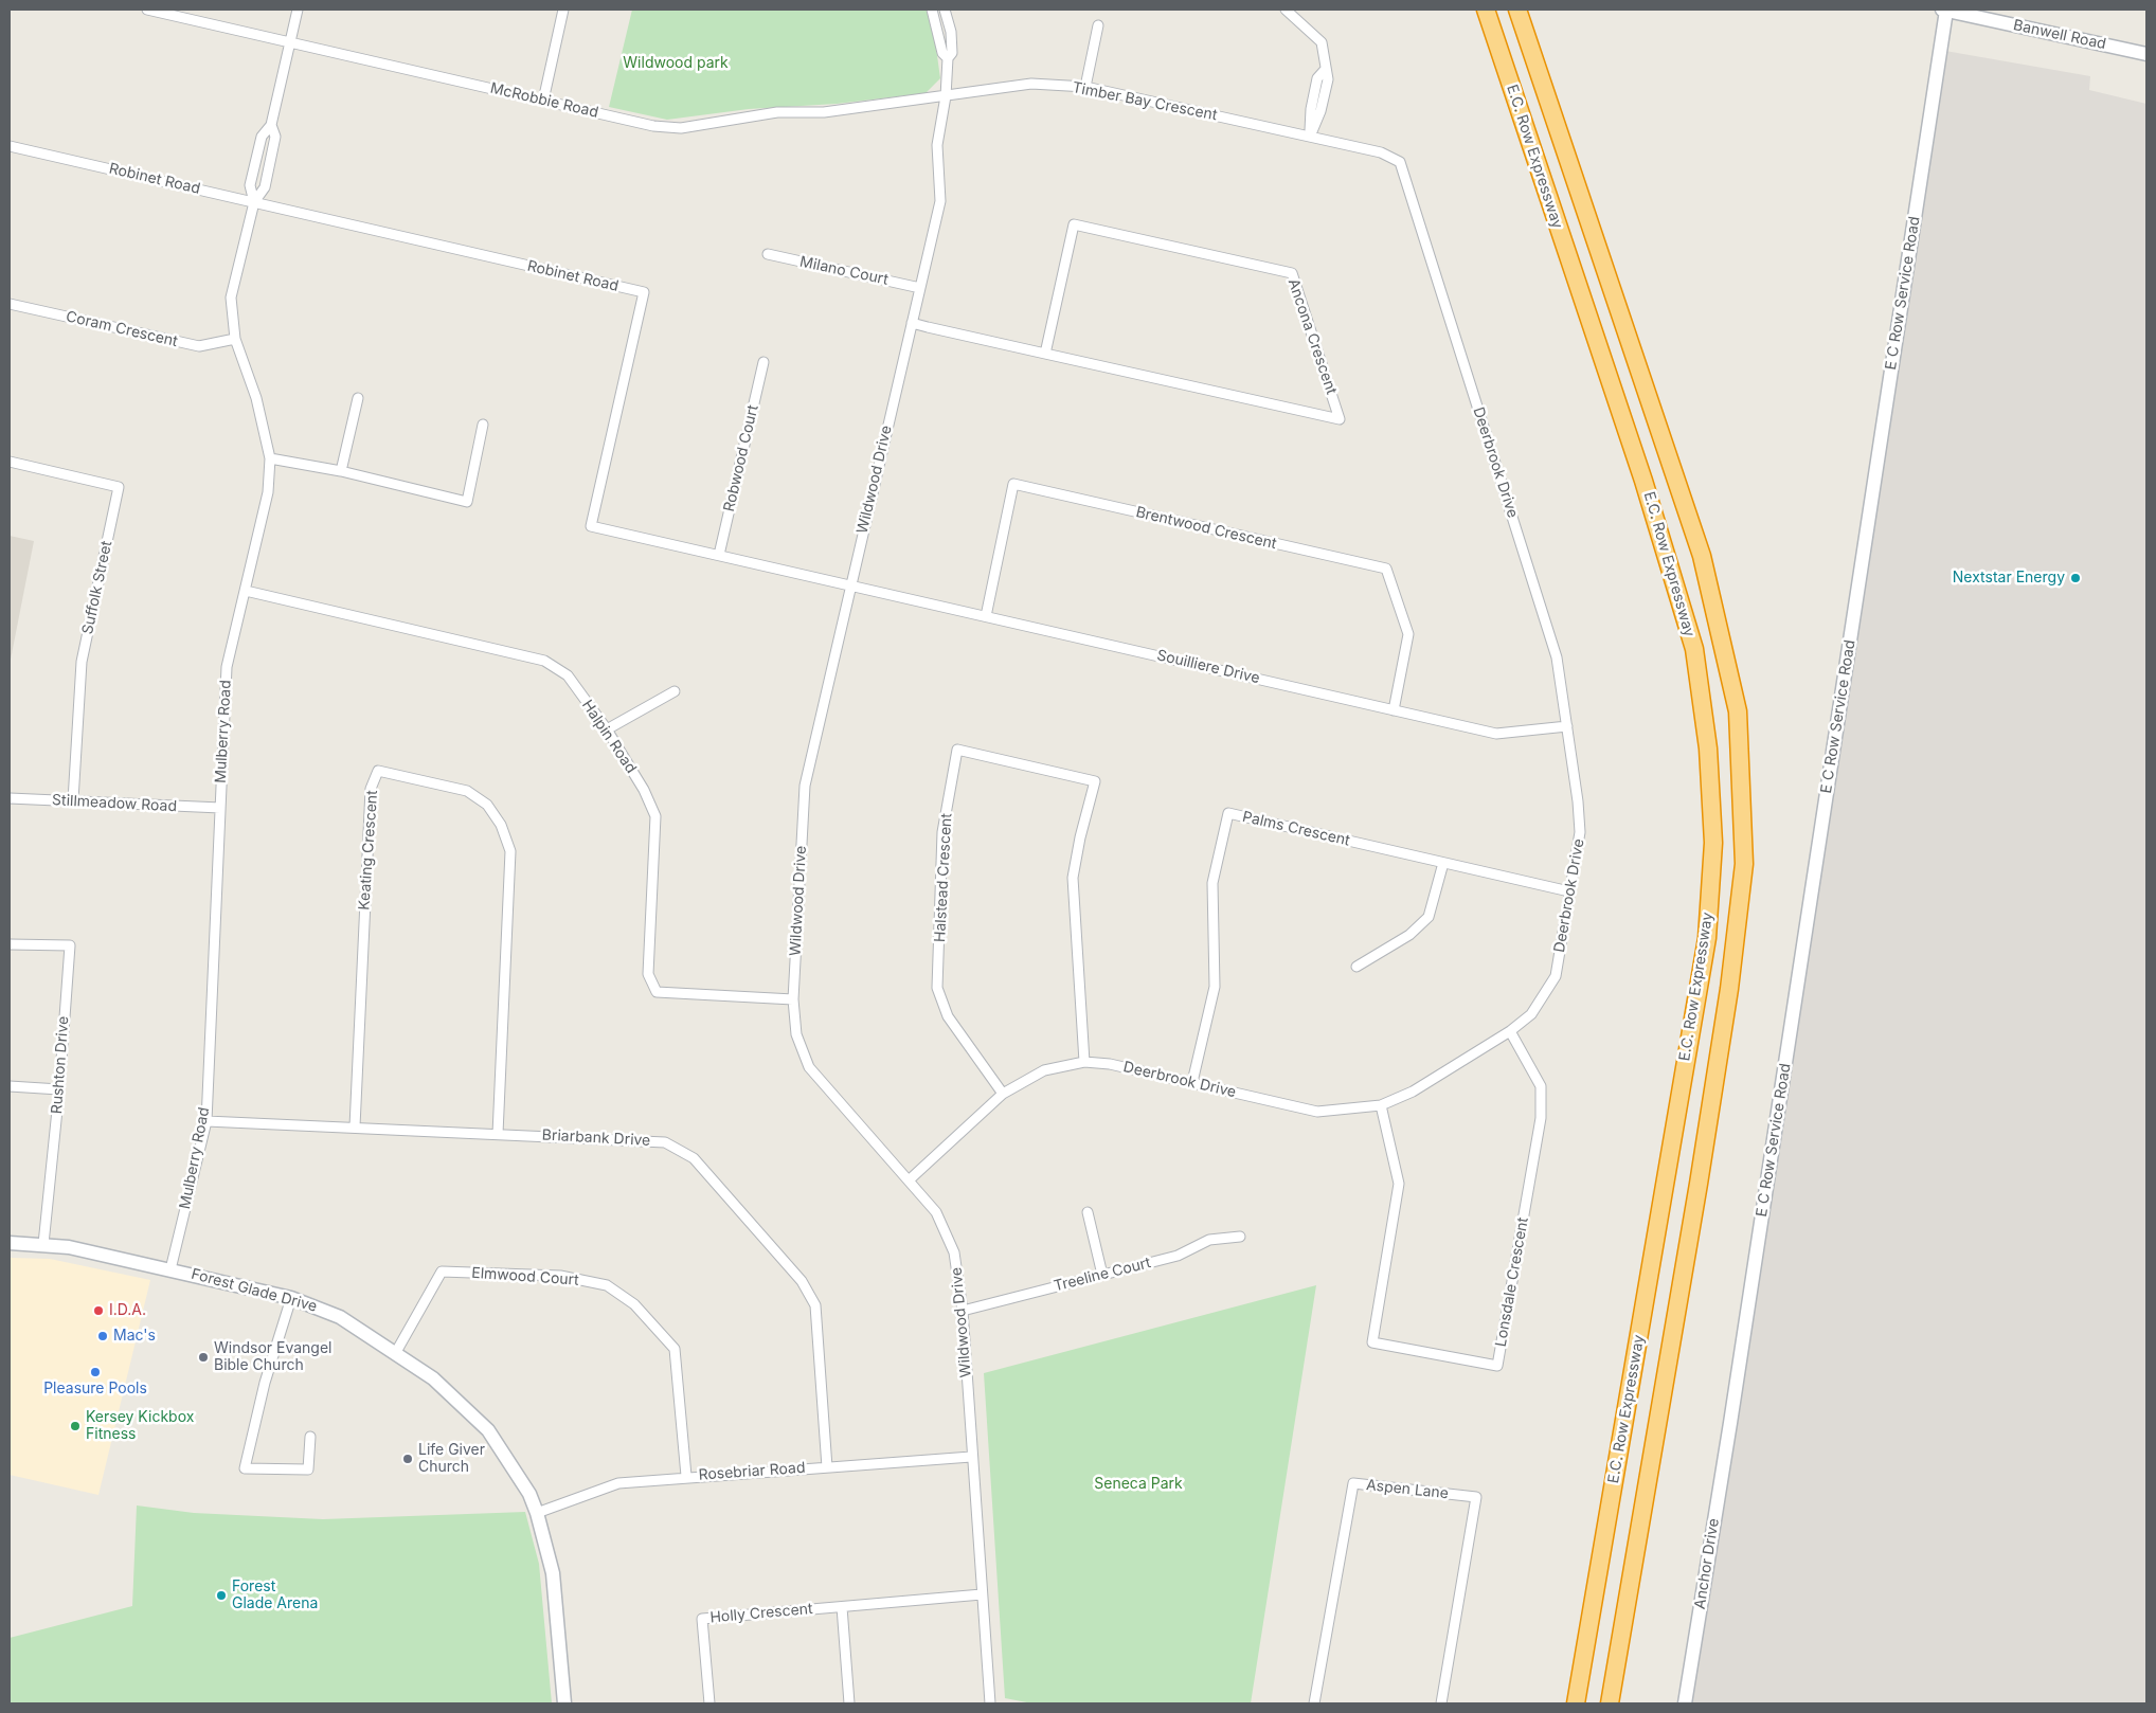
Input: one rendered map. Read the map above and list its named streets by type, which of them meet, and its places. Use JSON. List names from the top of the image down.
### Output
{
  "streets": {
    "highway": ["E.C. Row Expressway"],
    "street": [
      "Banwell Road",
      "McRobbie Road",
      "Timber Bay Crescent",
      "Robinet Road",
      "Milano Court",
      "E C Row Service Road",
      "Coram Crescent",
      "Ancona Crescent",
      "Robwood Court",
      "Deerbrook Drive",
      "Wildwood Drive",
      "Brentwood Crescent",
      "Suffolk Street",
      "Souilliere Drive",
      "Mulberry Road",
      "Halpin Road",
      "Stillmeadow Road",
      "Palms Crescent",
      "Keating Crescent",
      "Halstead Crescent",
      "Rushton Drive",
      "Briarbank Drive",
      "Treeline Court",
      "Elmwood Court",
      "Lonsdale Crescent",
      "Forest Glade Drive",
      "Rosebriar Road",
      "Aspen Lane",
      "Anchor Drive",
      "Holly Crescent"
    ]
  },
  "crossings": [
    ["Banwell Road", "E C Row Service Road"],
    ["McRobbie Road", "Timber Bay Crescent"],
    ["McRobbie Road", "Wildwood Drive"],
    ["McRobbie Road", "Mulberry Road"],
    ["Timber Bay Crescent", "Deerbrook Drive"],
    ["Timber Bay Crescent", "Wildwood Drive"],
    ["Robinet Road", "Robwood Court"],
    ["Robinet Road", "Wildwood Drive"],
    ["Robinet Road", "Souilliere Drive"],
    ["Robinet Road", "Mulberry Road"],
    ["Milano Court", "Wildwood Drive"],
    ["E C Row Service Road", "Anchor Drive"],
    ["Coram Crescent", "Mulberry Road"],
    ["Ancona Crescent", "Wildwood Drive"],
    ["Deerbrook Drive", "Wildwood Drive"],
    ["Deerbrook Drive", "Souilliere Drive"],
    ["Deerbrook Drive", "Palms Crescent"],
    ["Deerbrook Drive", "Halstead Crescent"],
    ["Deerbrook Drive", "Lonsdale Crescent"],
    ["Wildwood Drive", "Souilliere Drive"],
    ["Wildwood Drive", "Halpin Road"],
    ["Wildwood Drive", "Treeline Court"],
    ["Wildwood Drive", "Rosebriar Road"],
    ["Wildwood Drive", "Holly Crescent"],
    ["Brentwood Crescent", "Souilliere Drive"],
    ["Suffolk Street", "Stillmeadow Road"],
    ["Mulberry Road", "Halpin Road"],
    ["Mulberry Road", "Stillmeadow Road"],
    ["Mulberry Road", "Briarbank Drive"],
    ["Mulberry Road", "Forest Glade Drive"],
    ["Keating Crescent", "Briarbank Drive"],
    ["Rushton Drive", "Forest Glade Drive"],
    ["Briarbank Drive", "Rosebriar Road"],
    ["Elmwood Court", "Forest Glade Drive"],
    ["Elmwood Court", "Rosebriar Road"],
    ["Forest Glade Drive", "Rosebriar Road"]
  ],
  "parks": ["Wildwood park", "Seneca Park"],
  "places": [
    "Nextstar Energy",
    "I.D.A.",
    "Mac's",
    "Windsor Evangel Bible Church",
    "Pleasure Pools",
    "Kersey Kickbox Fitness",
    "Life Giver Church",
    "Forest Glade Arena"
  ]
}
